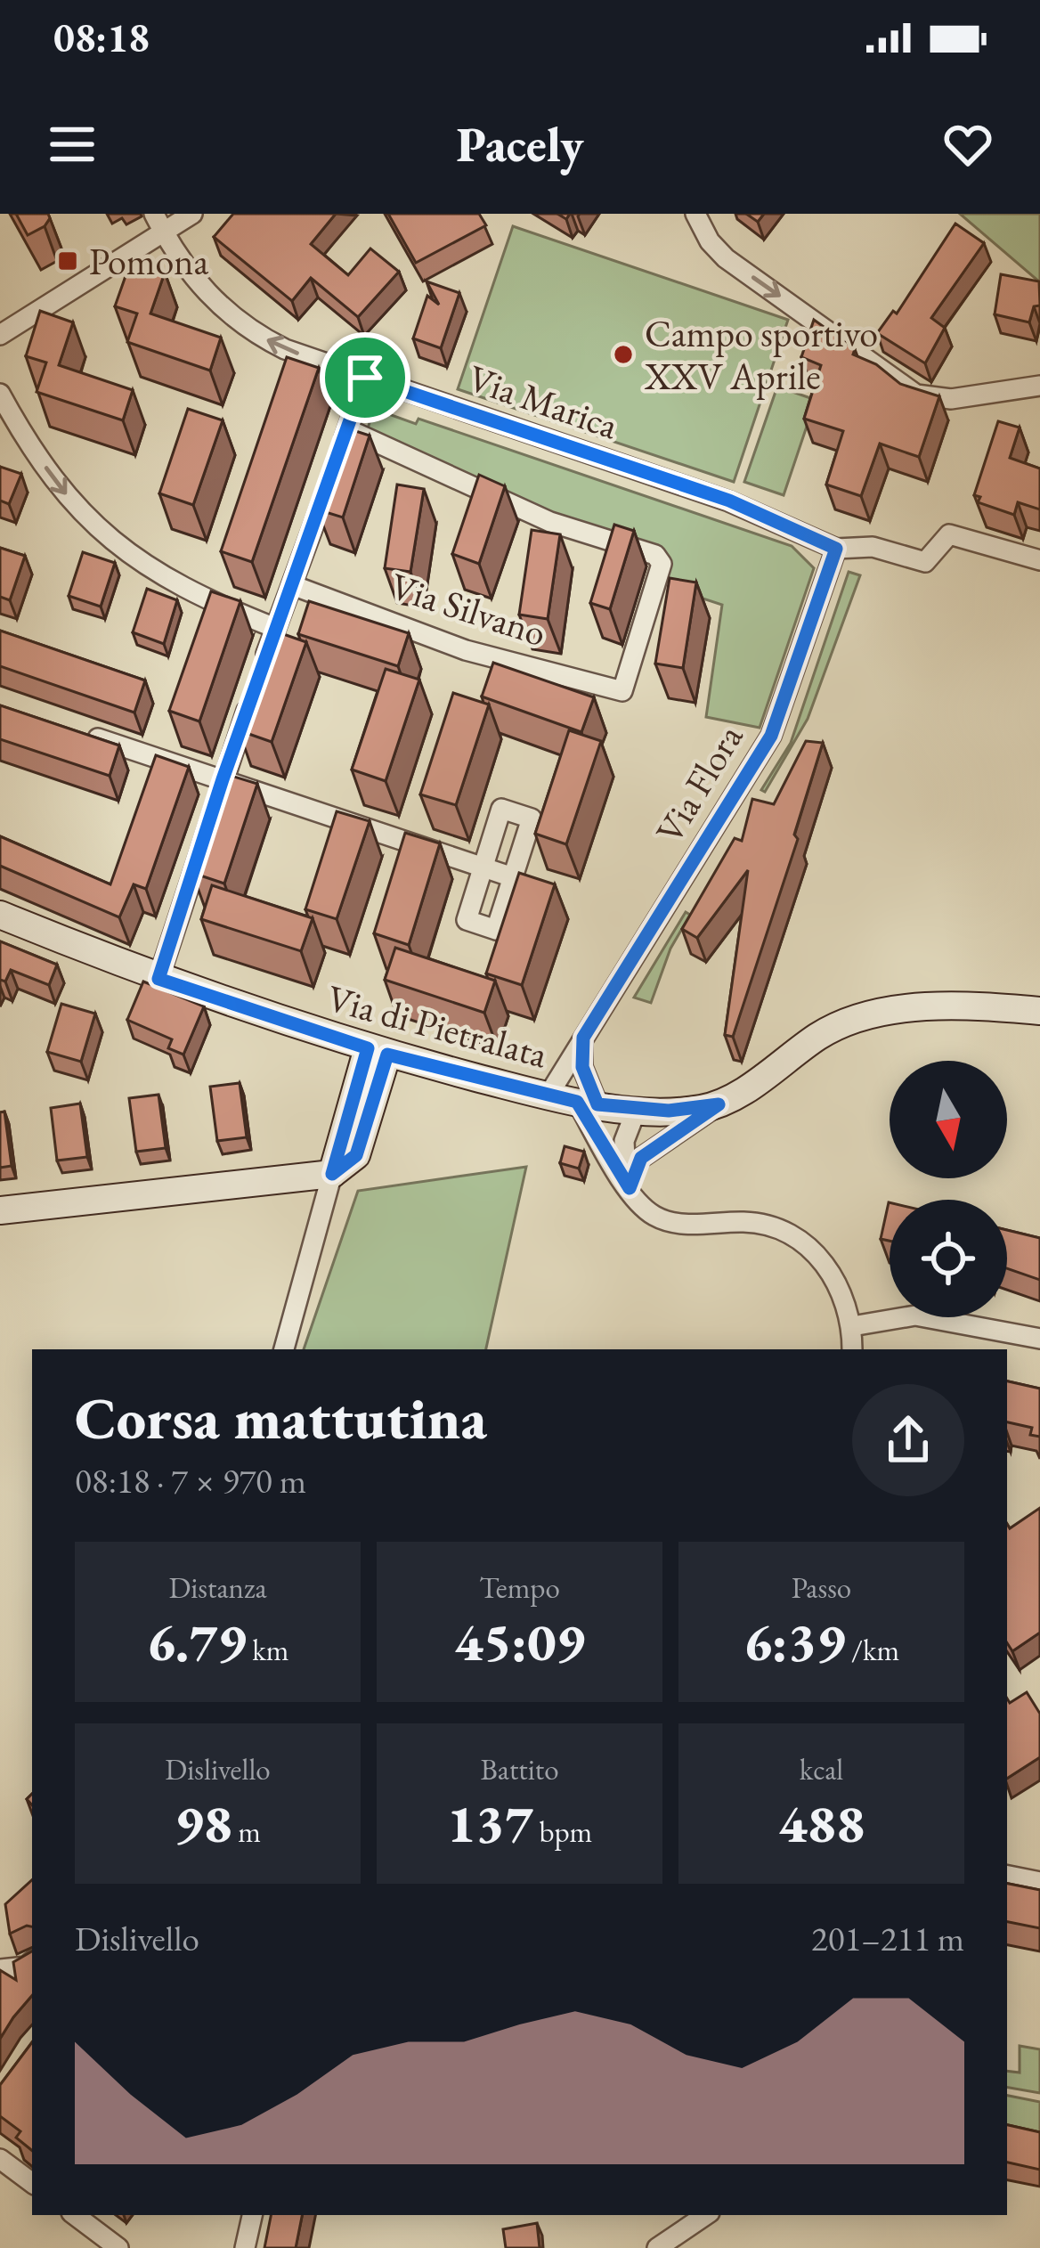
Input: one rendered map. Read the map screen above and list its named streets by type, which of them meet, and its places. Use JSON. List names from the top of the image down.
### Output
{
  "streets": {
    "street": [
      "Via Marica",
      "Via Silvano",
      "Via Flora",
      "Via di Pietralata"
    ]
  },
  "crossings": [
    ["Via Marica", "Via Flora"],
    ["Via Flora", "Via di Pietralata"]
  ],
  "places": {
    "transit": ["Pomona"],
    "other": ["Campo sportivo XXV Aprile"]
  },
  "north": "bottom",
  "page": {
    "status": "08:18",
    "header": "Pacely",
    "heading": ["Corsa mattutina", "08:18 · 7 × 970 m"],
    "stats": [
      ["Distanza", "6.79 km"],
      ["Tempo", "45:09"],
      ["Passo", "6:39 /km"],
      ["Dislivello", "98 m"],
      ["Battito", "137 bpm"],
      ["kcal", "488"]
    ],
    "chart": ["Dislivello", "201–211 m"]
  }
}
